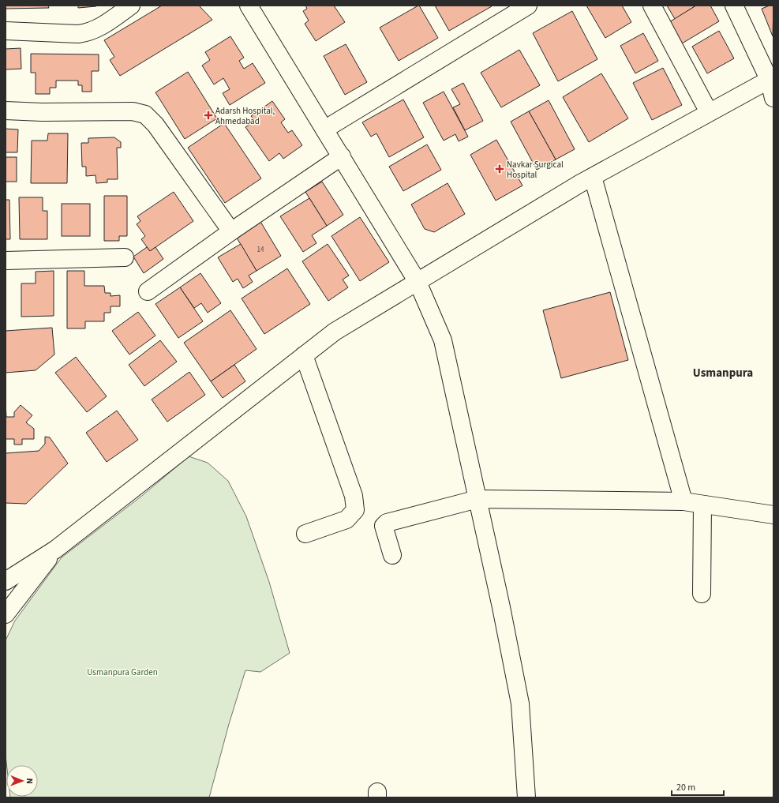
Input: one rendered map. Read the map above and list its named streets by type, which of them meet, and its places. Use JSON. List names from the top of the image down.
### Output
{
  "districts": ["Usmanpura"],
  "parks": ["Usmanpura Garden"],
  "places": {
    "health": ["Adarsh Hospital, Ahmedabad", "Navkar Surgical Hospital"]
  },
  "house_numbers": ["14"],
  "scale_bar": "20 m",
  "north": "right"
}
